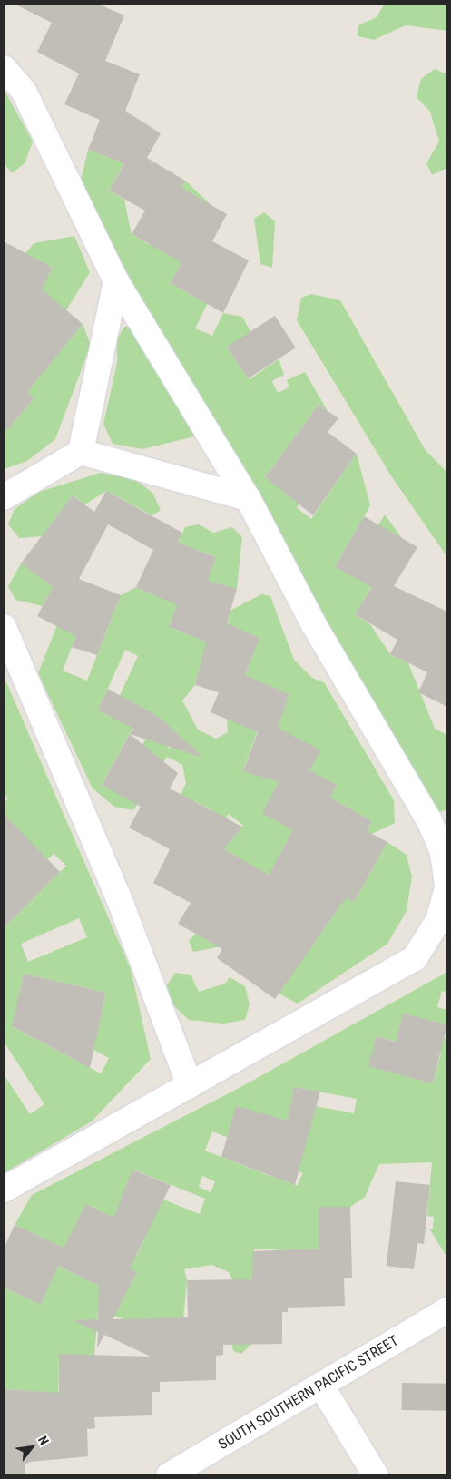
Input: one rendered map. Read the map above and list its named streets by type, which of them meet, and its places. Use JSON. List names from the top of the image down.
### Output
{
  "streets": {
    "street": ["SOUTH SOUTHERN PACIFIC STREET"]
  },
  "north": "top right"
}
